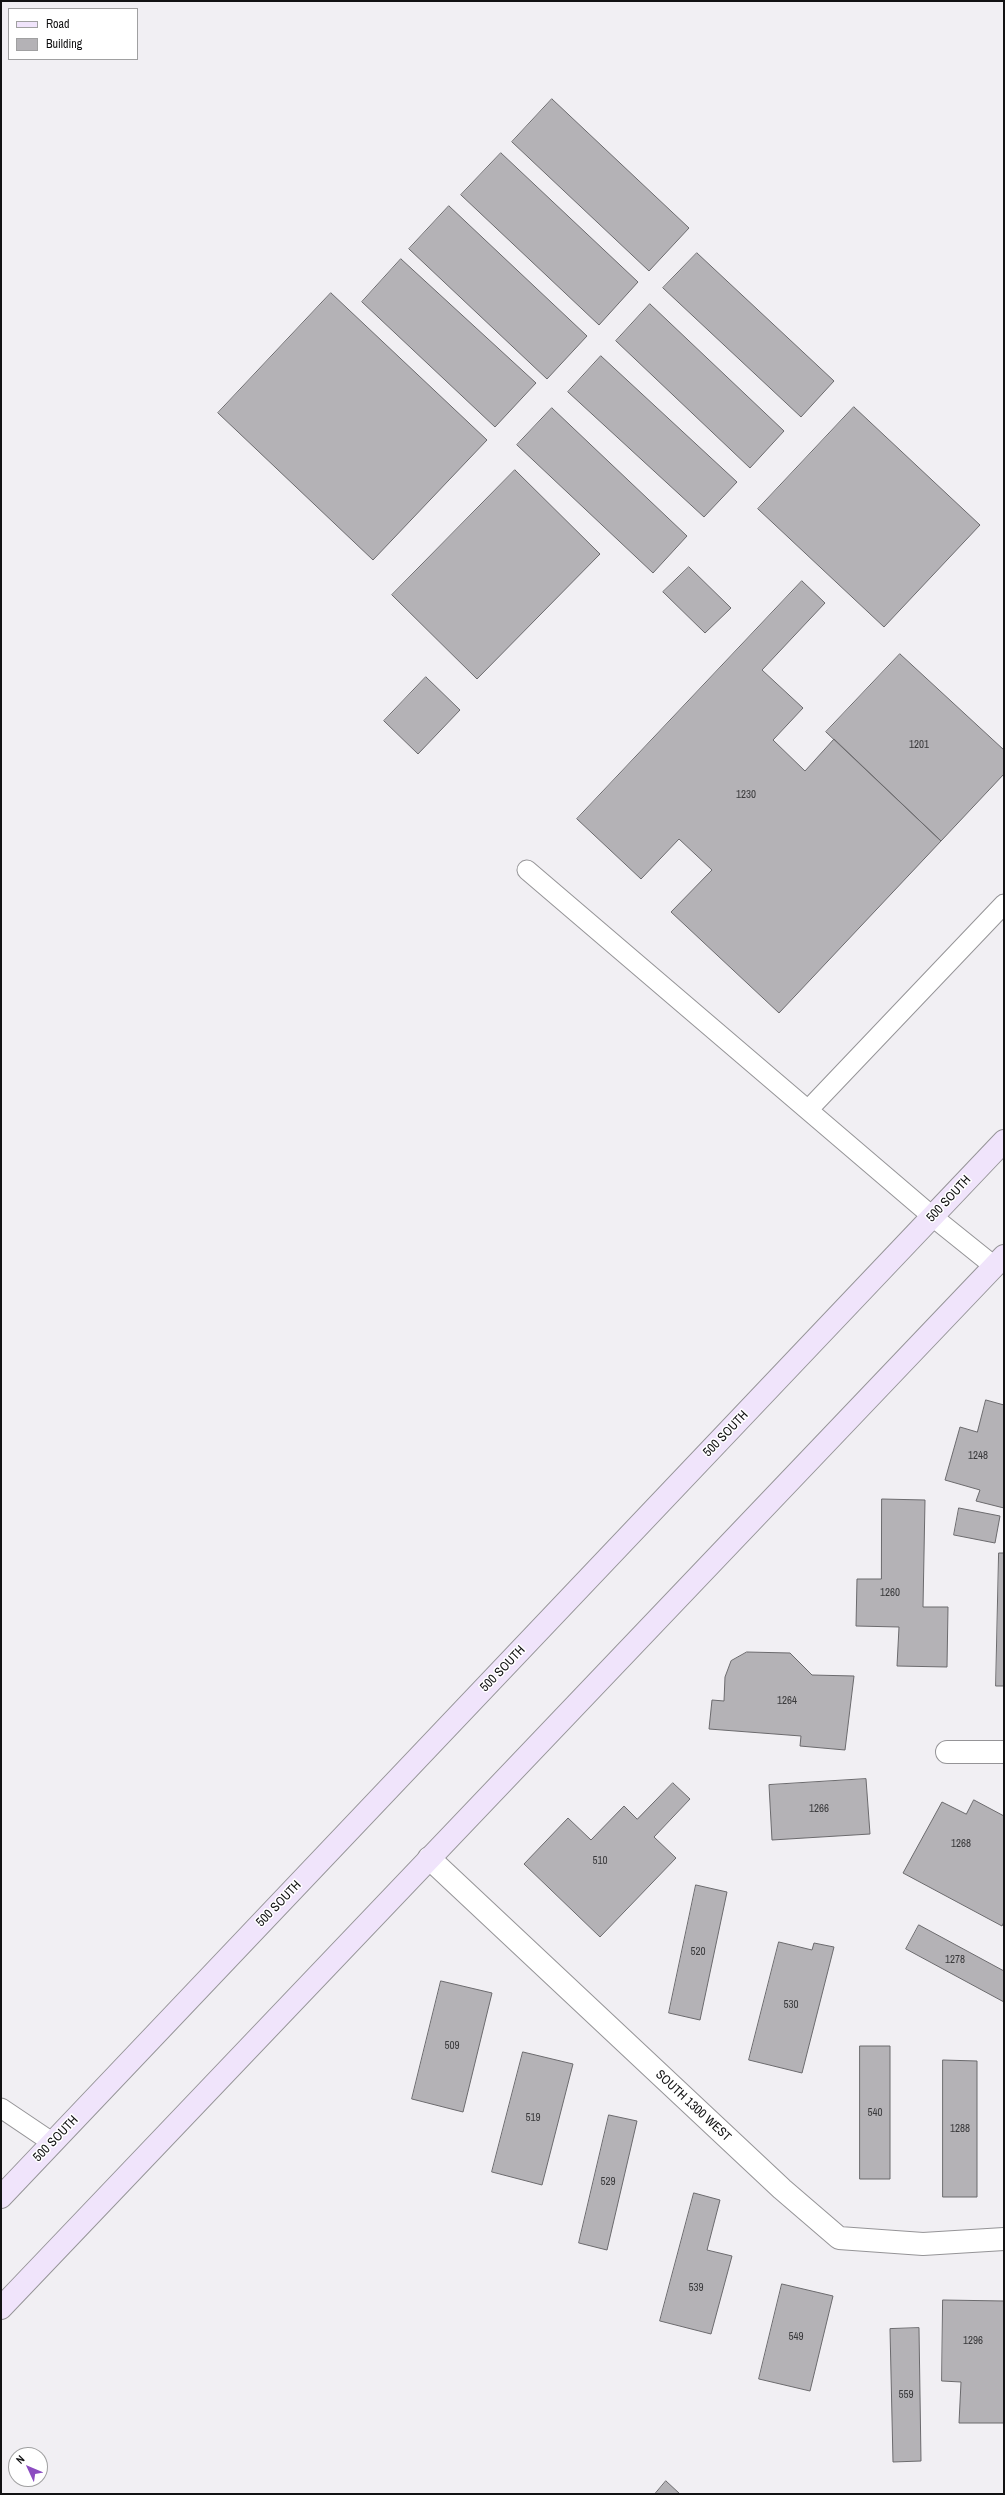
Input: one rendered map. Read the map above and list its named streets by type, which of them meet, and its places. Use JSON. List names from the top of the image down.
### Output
{
  "streets": {
    "main road": ["500 SOUTH"],
    "street": ["SOUTH 1300 WEST"]
  },
  "house_numbers": [
    "1201",
    "1230",
    "1248",
    "1260",
    "1264",
    "1266",
    "1268",
    "510",
    "520",
    "1278",
    "530",
    "509",
    "540",
    "519",
    "1288",
    "529",
    "539",
    "549",
    "1296",
    "559"
  ],
  "legend": ["Road", "Building"],
  "north": "top left"
}
